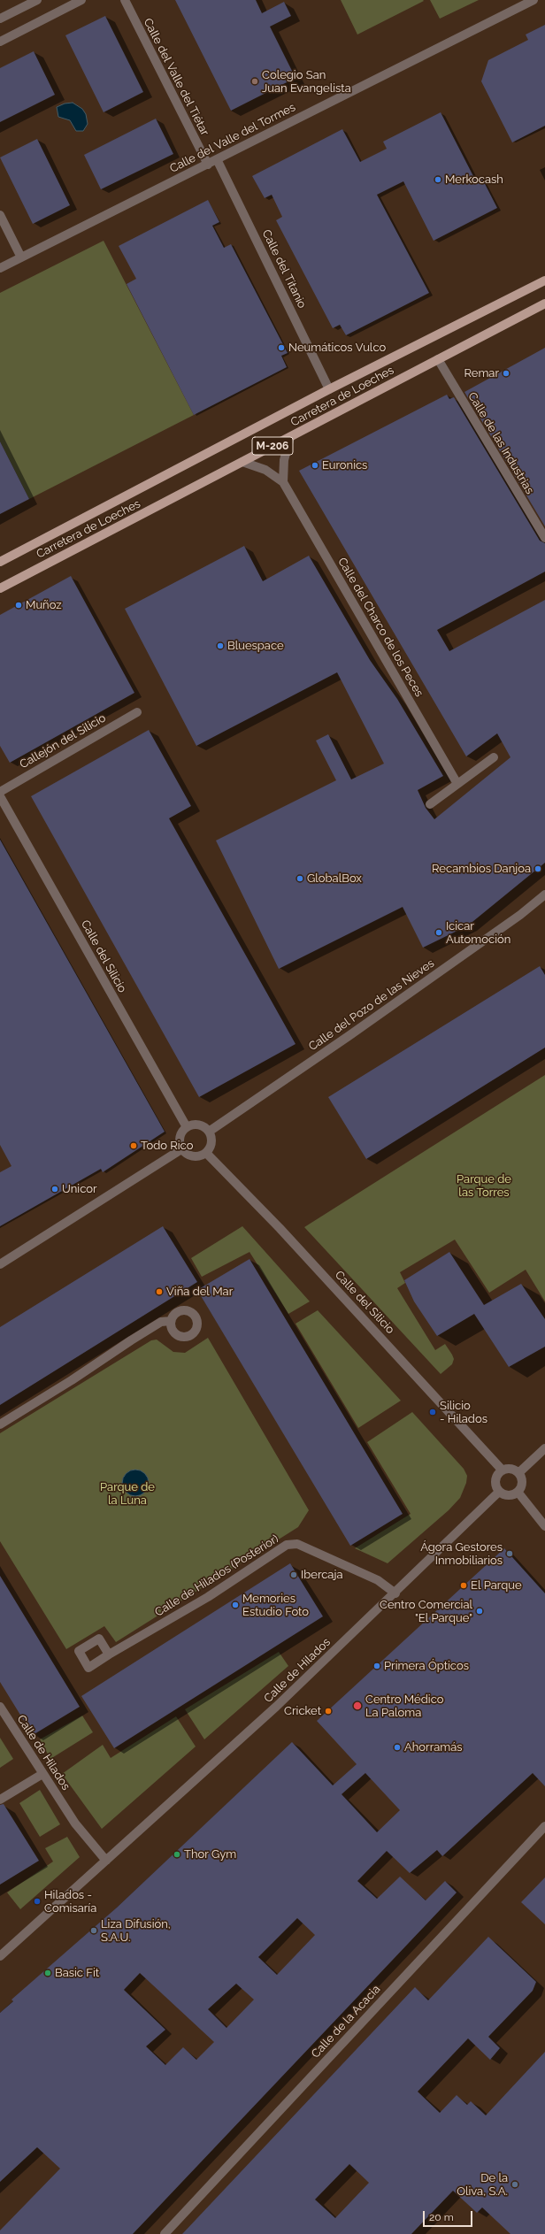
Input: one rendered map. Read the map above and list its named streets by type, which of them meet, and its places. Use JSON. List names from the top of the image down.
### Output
{
  "streets": {
    "main road": ["Carretera de Loeches", "M-206"],
    "street": [
      "Calle del Valle del Tiétar",
      "Calle del Valle del Tormes",
      "Calle del Titanio",
      "Calle de las Industrias",
      "Calle del Charco de los Peces",
      "Callejón del Silicio",
      "Calle del Silicio",
      "Calle del Pozo de las Nieves",
      "Calle de Hilados (Posterior)",
      "Calle de Hilados",
      "Calle de la Acacia"
    ]
  },
  "crossings": [
    ["Calle del Valle del Tiétar", "Calle del Valle del Tormes"],
    ["Calle del Valle del Tormes", "Calle del Titanio"],
    ["Calle del Titanio", "Carretera de Loeches"],
    ["Carretera de Loeches", "Calle de las Industrias"],
    ["Carretera de Loeches", "Calle del Charco de los Peces"],
    ["Calle del Silicio", "Calle del Pozo de las Nieves"],
    ["Calle del Silicio", "Calle de Hilados"],
    ["Calle de Hilados (Posterior)", "Calle de Hilados"]
  ],
  "parks": ["Parque de las Torres", "Parque de la Luna"],
  "places": [
    "Colegio San Juan Evangelista",
    "Merkocash",
    "Neumáticos Vulco",
    "Remar",
    "Euronics",
    "Muñoz",
    "Bluespace",
    "Recambios Danjoa",
    "GlobalBox",
    "Icicar Automoción",
    "Todo Rico",
    "Unicor",
    "Viña del Mar",
    "Silicio - Hilados",
    "Ágora Gestores Inmobiliarios",
    "Ibercaja",
    "El Parque",
    "Memories Estudio Foto",
    "Centro Comercial \"El Parque\"",
    "Primera Ópticos",
    "Centro Médico La Paloma",
    "Cricket",
    "Ahorramás",
    "Thor Gym",
    "Hilados - Comisaría",
    "Liza Difusión, S.A.U.",
    "Basic Fit",
    "De la Oliva, S.A."
  ],
  "scale_bar": "20 m"
}
